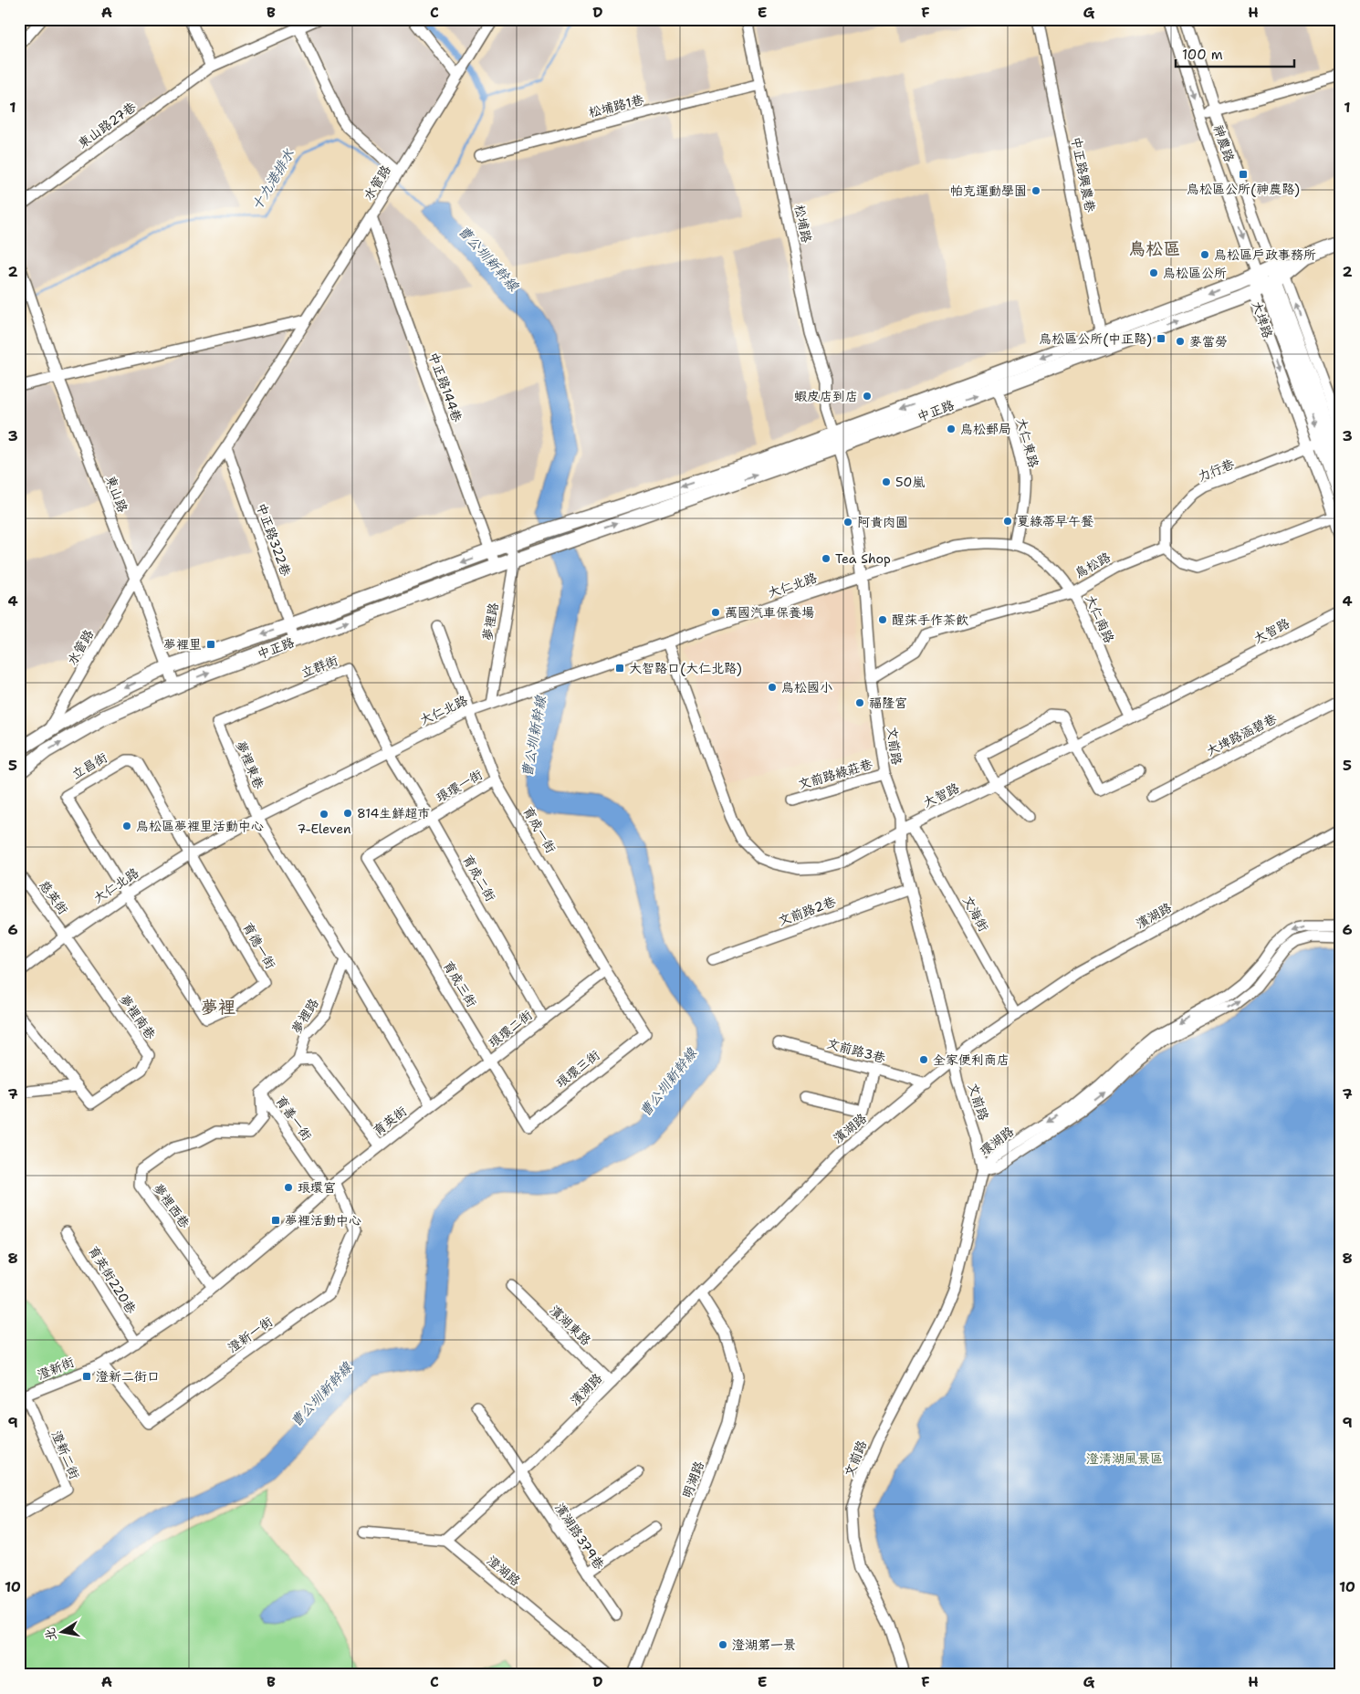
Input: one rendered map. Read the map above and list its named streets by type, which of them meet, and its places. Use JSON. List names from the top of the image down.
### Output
{
  "streets": {
    "main road": ["大埤路", "中正路"],
    "street": [
      "松埔路1巷",
      "東山路27巷",
      "神農路",
      "中正路興農巷",
      "水管路",
      "松埔路",
      "中正路144巷",
      "大仁東路",
      "力行巷",
      "東山路",
      "中正路322巷",
      "鳥松路",
      "大仁北路",
      "大仁南路",
      "夢裡路",
      "大智路",
      "立群街",
      "大埤路涵碧巷",
      "文前路",
      "夢裡東巷",
      "立昌街",
      "文前路綠莊巷",
      "琅環一街",
      "育成一街",
      "育成二街",
      "慈英街",
      "文前路2巷",
      "文海街",
      "濱湖路",
      "育德一街",
      "育成三街",
      "夢裡南巷",
      "琅環二街",
      "文前路3巷",
      "琅環三街",
      "育善一街",
      "育英街",
      "環湖路",
      "夢裡西巷",
      "育英街220巷",
      "濱湖東路",
      "澄新一街",
      "澄新街",
      "澄新二街",
      "明湖路",
      "濱湖路379巷",
      "澄湖路"
    ]
  },
  "crossings": [
    ["松埔路1巷", "松埔路"],
    ["神農路", "大埤路"],
    ["神農路", "中正路"],
    ["中正路興農巷", "中正路"],
    ["水管路", "中正路144巷"],
    ["水管路", "中正路"],
    ["水管路", "東山路"],
    ["水管路", "中正路322巷"],
    ["松埔路", "中正路"],
    ["松埔路", "文前路"],
    ["大埤路", "中正路"],
    ["大埤路", "力行巷"],
    ["中正路144巷", "中正路"],
    ["中正路", "大仁東路"],
    ["中正路", "東山路"],
    ["中正路", "中正路322巷"],
    ["中正路", "夢裡路"],
    ["中正路", "文前路"],
    ["大仁東路", "大仁南路"],
    ["力行巷", "鳥松路"],
    ["鳥松路", "大仁南路"],
    ["鳥松路", "文前路"],
    ["大仁北路", "大仁南路"],
    ["大仁北路", "夢裡路"],
    ["大仁北路", "大智路"],
    ["大仁北路", "立群街"],
    ["大仁北路", "文前路"],
    ["大仁北路", "夢裡東巷"],
    ["大仁北路", "立昌街"],
    ["大仁北路", "育成一街"],
    ["大仁北路", "育成二街"],
    ["大仁北路", "慈英街"],
    ["大仁北路", "育德一街"],
    ["大仁北路", "夢裡南巷"],
    ["大仁南路", "大智路"],
    ["大仁南路", "文前路"],
    ["夢裡路", "育善一街"],
    ["大智路", "文前路"],
    ["大智路", "文海街"],
    ["立群街", "夢裡東巷"],
    ["立群街", "育成二街"],
    ["文前路", "文前路綠莊巷"],
    ["文前路", "文前路2巷"],
    ["文前路", "濱湖路"],
    ["文前路", "環湖路"],
    ["立昌街", "育德一街"],
    ["琅環一街", "育成一街"],
    ["琅環一街", "育成二街"],
    ["琅環一街", "育成三街"],
    ["育成一街", "琅環二街"],
    ["育成一街", "琅環三街"],
    ["育成二街", "琅環二街"],
    ["慈英街", "夢裡南巷"],
    ["文海街", "濱湖路"],
    ["濱湖路", "文前路3巷"],
    ["濱湖路", "濱湖東路"],
    ["濱湖路", "明湖路"],
    ["濱湖路", "濱湖路379巷"],
    ["濱湖路", "澄湖路"],
    ["育成三街", "琅環二街"],
    ["育成三街", "琅環三街"],
    ["琅環二街", "育英街"],
    ["育善一街", "育英街"],
    ["育善一街", "夢裡西巷"],
    ["育善一街", "澄新一街"],
    ["育英街", "夢裡西巷"],
    ["育英街", "育英街220巷"],
    ["育英街", "澄新一街"],
    ["育英街", "澄新街"],
    ["澄新一街", "澄新街"],
    ["澄新街", "澄新二街"]
  ],
  "districts": ["鳥松區", "夢裡"],
  "water": ["十九港排水", "曹公圳新幹線"],
  "parks": ["澄清湖風景區"],
  "places": {
    "transit": [
      "鳥松區公所(神農路)",
      "鳥松區公所(中正路)",
      "夢裡里",
      "大智路口(大仁北路)",
      "夢裡活動中心",
      "澄新二街口"
    ],
    "other": [
      "帕克運動學園",
      "鳥松區戶政事務所",
      "鳥松區公所",
      "麥當勞",
      "蝦皮店到店",
      "鳥松郵局",
      "50嵐",
      "夏綠蒂早午餐",
      "阿貴肉圓",
      "Tea Shop",
      "萬國汽車保養場",
      "醒莯手作茶飲",
      "鳥松國小",
      "福隆宮",
      "814生鮮超市",
      "7-Eleven",
      "鳥松區夢裡里活動中心",
      "全家便利商店",
      "琅環宮",
      "澄湖第一景"
    ]
  },
  "scale_bar": "100 m",
  "north": "left",
  "grid": {
    "columns": [
      "A",
      "B",
      "C",
      "D",
      "E",
      "F",
      "G",
      "H"
    ],
    "rows": [
      "1",
      "2",
      "3",
      "4",
      "5",
      "6",
      "7",
      "8",
      "9",
      "10"
    ]
  }
}
